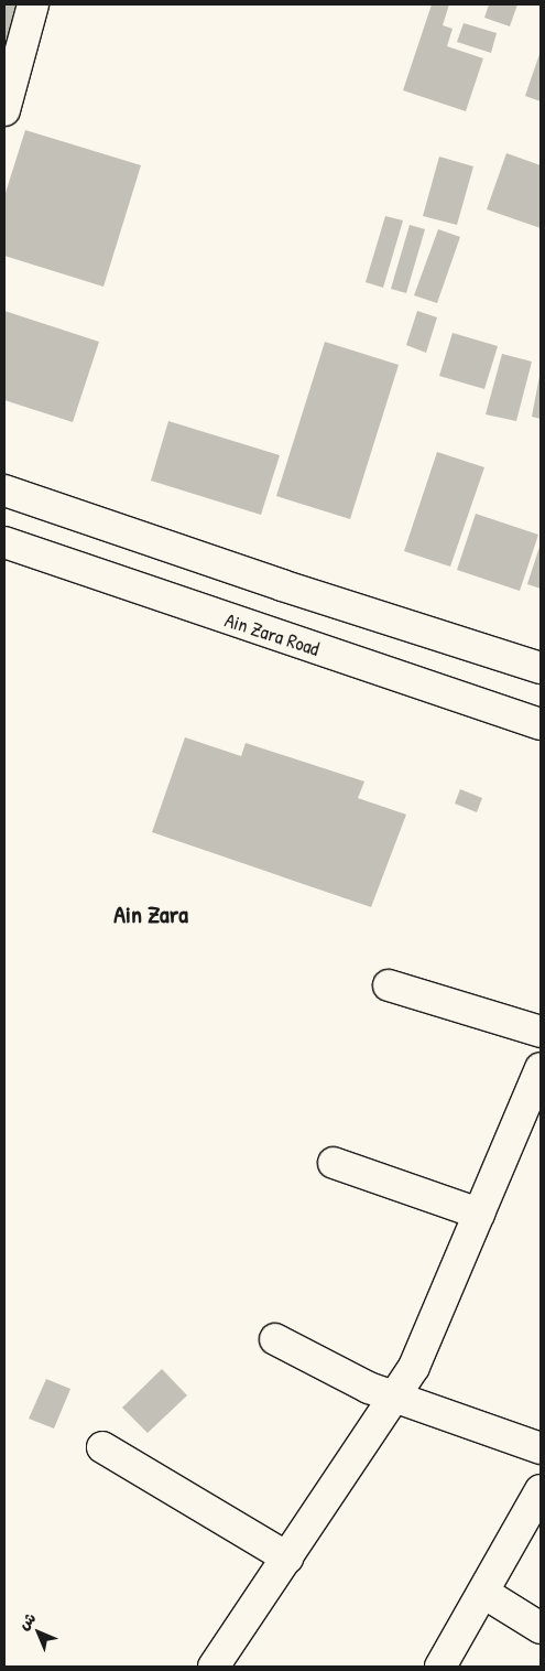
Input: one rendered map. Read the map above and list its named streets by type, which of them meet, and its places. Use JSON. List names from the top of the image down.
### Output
{
  "streets": {
    "street": ["Ain Zara Road"]
  },
  "districts": ["Ain Zara"],
  "north": "top left"
}
